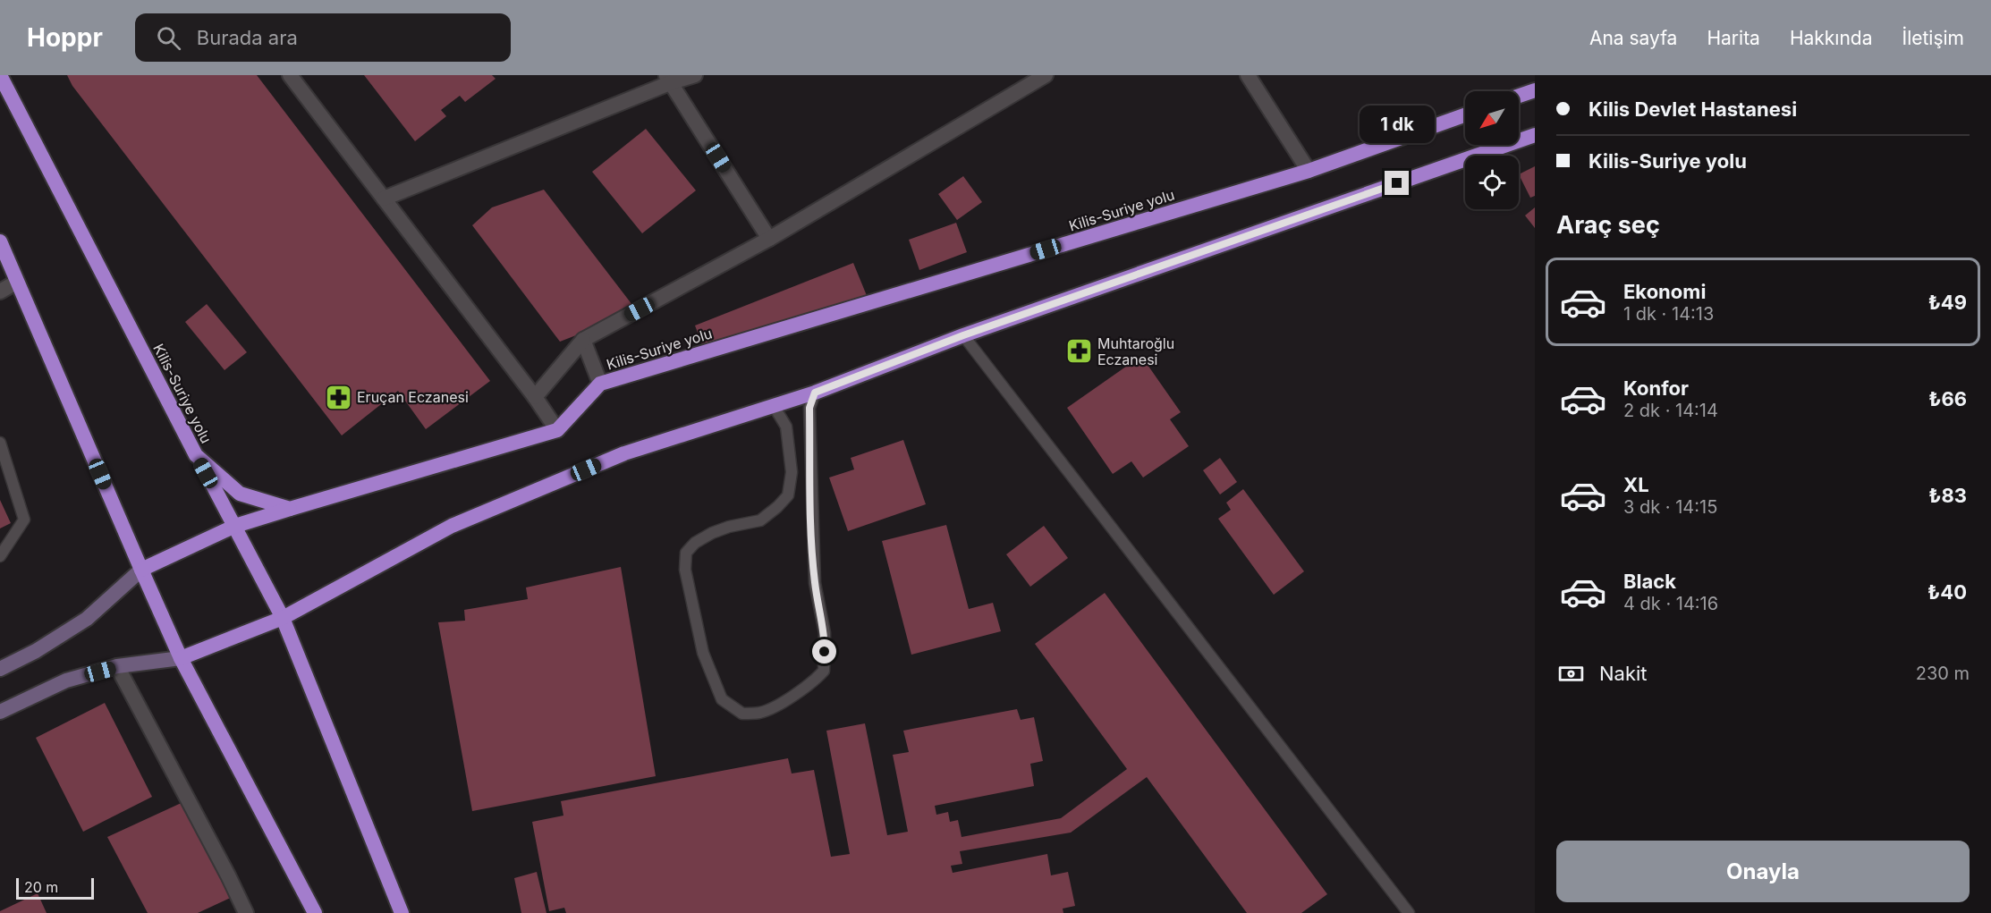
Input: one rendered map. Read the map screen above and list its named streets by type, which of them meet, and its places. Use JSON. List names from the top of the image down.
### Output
{
  "streets": {
    "highway": ["Kilis-Suriye yolu"]
  },
  "places": {
    "pharmacy": ["Muhtaroğlu Eczanesi", "Eruçan Eczanesi"]
  },
  "scale_bar": "20 m",
  "north": "bottom left",
  "page": {
    "header": "Hoppr",
    "search": "Burada ara",
    "nav": [
      "Ana sayfa",
      "Harita",
      "Hakkında",
      "İletişim"
    ],
    "banner": ["Kilis Devlet Hastanesi", "Kilis-Suriye yolu"],
    "bubble": "1 dk",
    "heading": "Araç seç",
    "list": [
      {
        "name": "Ekonomi",
        "note": "1 dk · 14:13",
        "value": "₺49"
      },
      {
        "name": "Konfor",
        "note": "2 dk · 14:14",
        "value": "₺66"
      },
      {
        "name": "XL",
        "note": "3 dk · 14:15",
        "value": "₺83"
      },
      {
        "name": "Black",
        "note": "4 dk · 14:16",
        "value": "₺40"
      }
    ],
    "pay": ["Nakit", "230 m"],
    "buttons": "Onayla",
    "scale": "20 m"
  }
}
